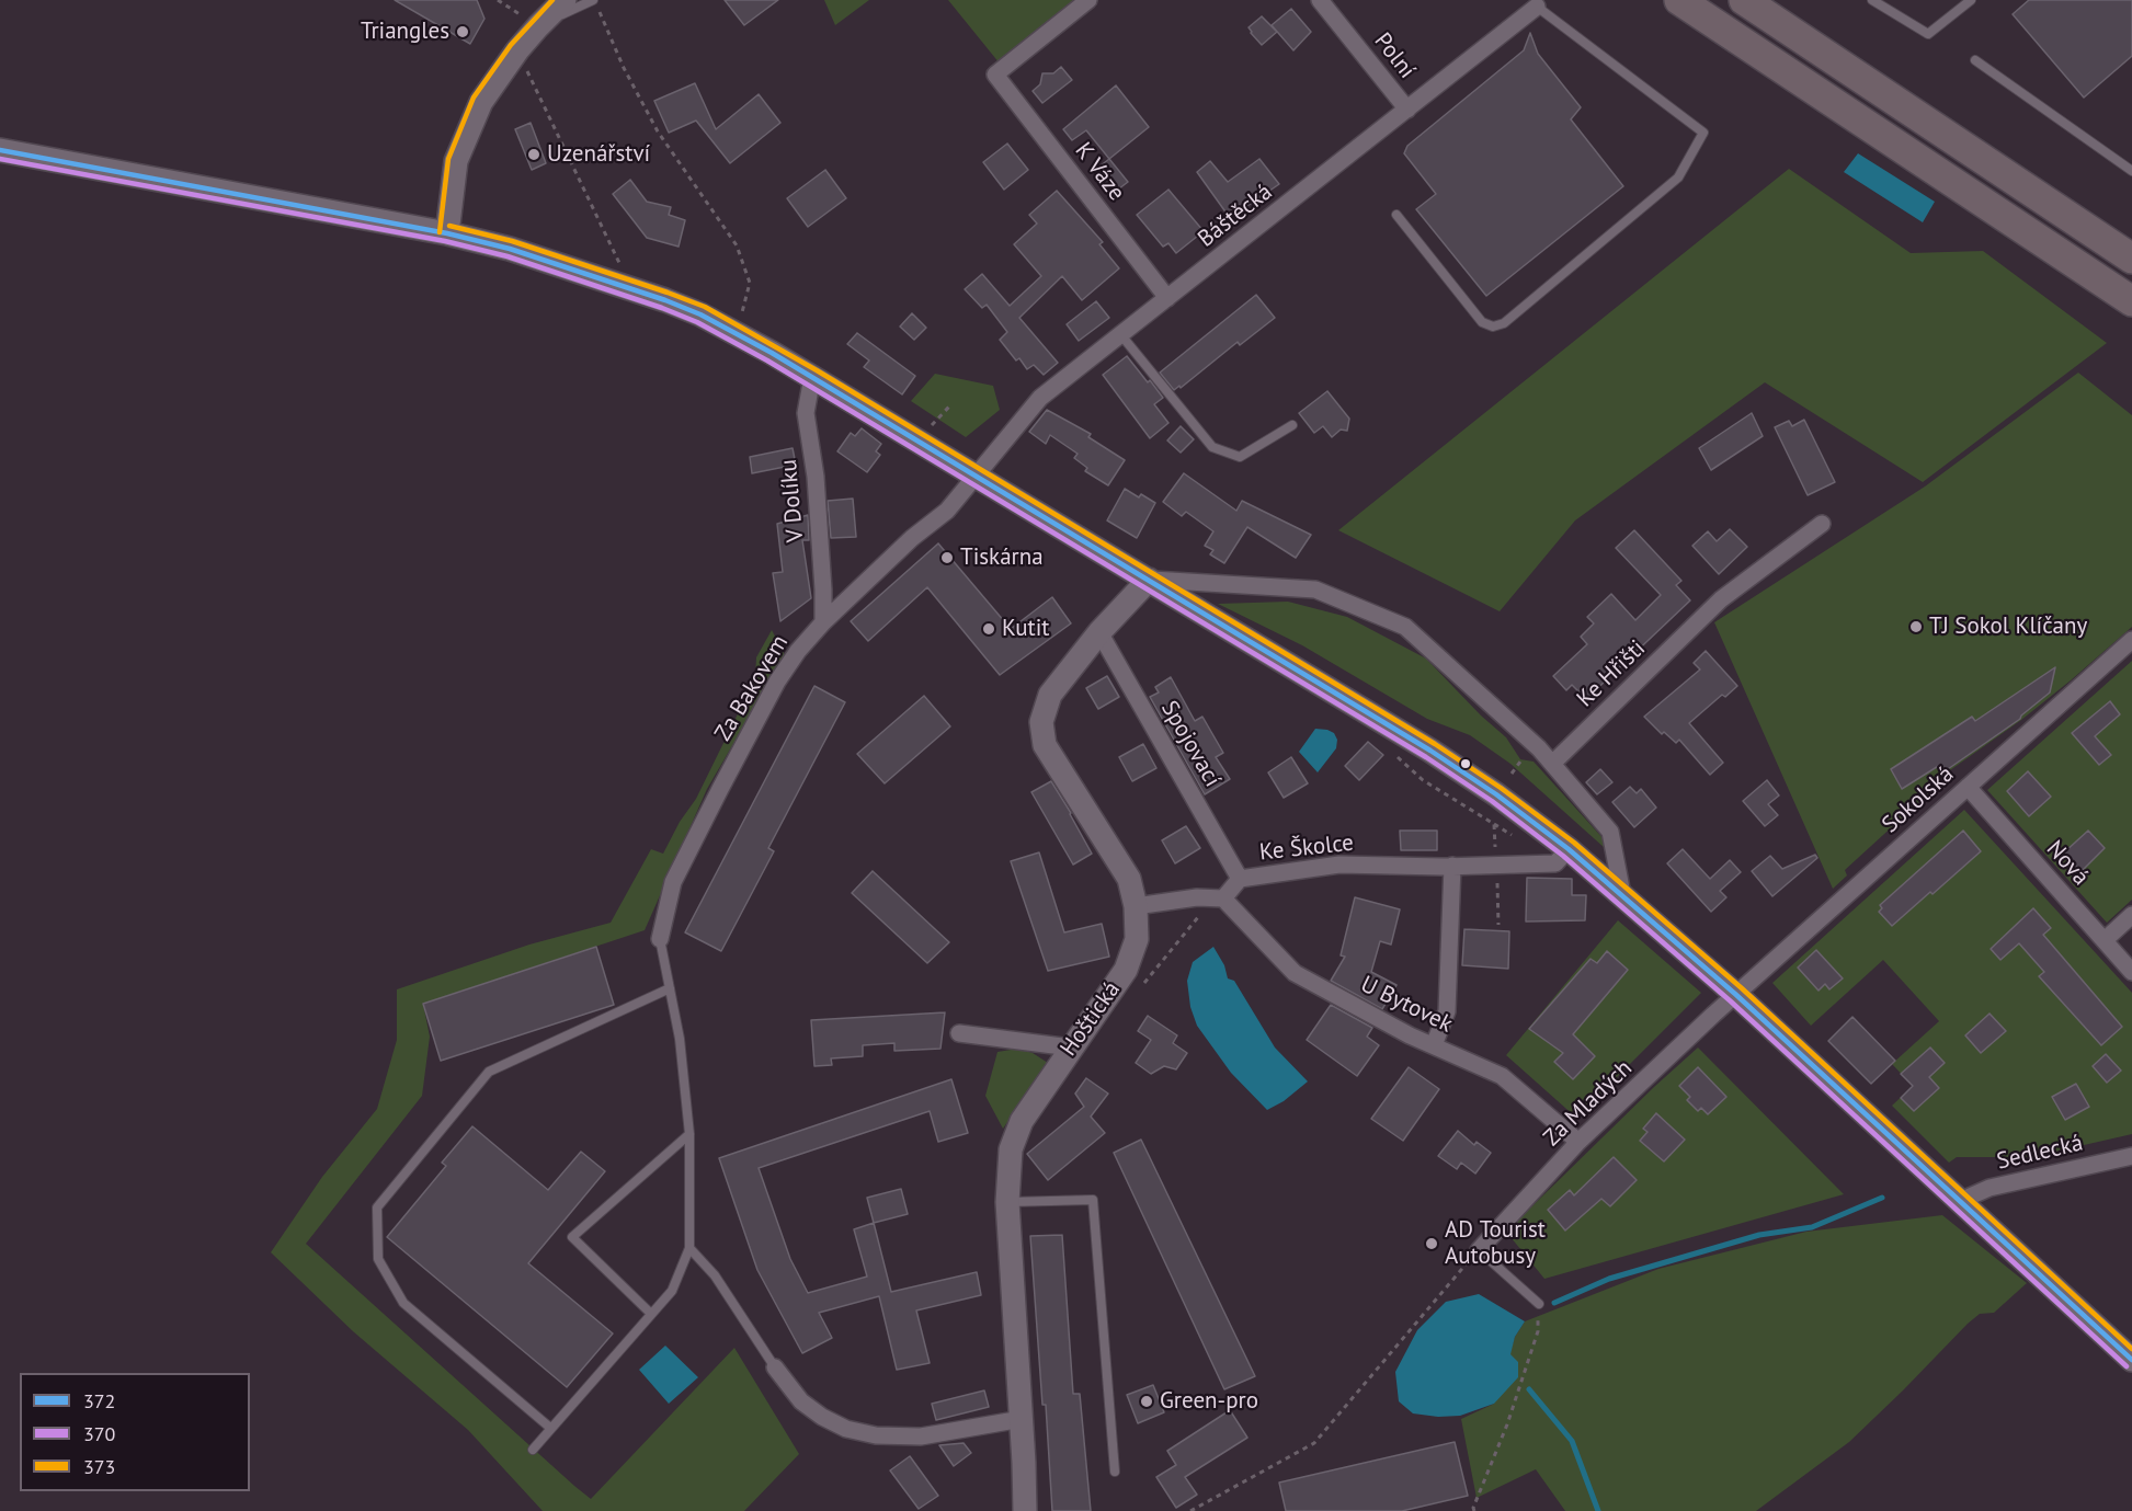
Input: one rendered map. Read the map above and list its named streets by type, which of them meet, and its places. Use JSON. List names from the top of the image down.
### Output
{
  "streets": {
    "main road": ["Hoštická"],
    "street": [
      "Polní",
      "K Váze",
      "Báštěcká",
      "V Dolíku",
      "Ke Hřišti",
      "Za Bakovem",
      "Spojovací",
      "Sokolská",
      "Ke Školce",
      "Nová",
      "U Bytovek",
      "Za Mladých",
      "Sedlecká"
    ]
  },
  "crossings": [
    ["Polní", "Báštěcká"],
    ["K Váze", "Báštěcká"],
    ["Báštěcká", "Za Bakovem"],
    ["V Dolíku", "Za Bakovem"],
    ["Spojovací", "Ke Školce"],
    ["Spojovací", "Hoštická"],
    ["Sokolská", "Nová"],
    ["Sokolská", "Za Mladých"],
    ["Ke Školce", "U Bytovek"],
    ["U Bytovek", "Za Mladých"]
  ],
  "places": [
    "Triangles",
    "Uzenářství",
    "Tiskárna",
    "TJ Sokol Klíčany",
    "Kutit",
    "AD Tourist Autobusy",
    "Green-pro"
  ],
  "lines": ["transit line 373", "transit line 372", "transit line 370"],
  "legend": ["372", "370", "373"]
}
